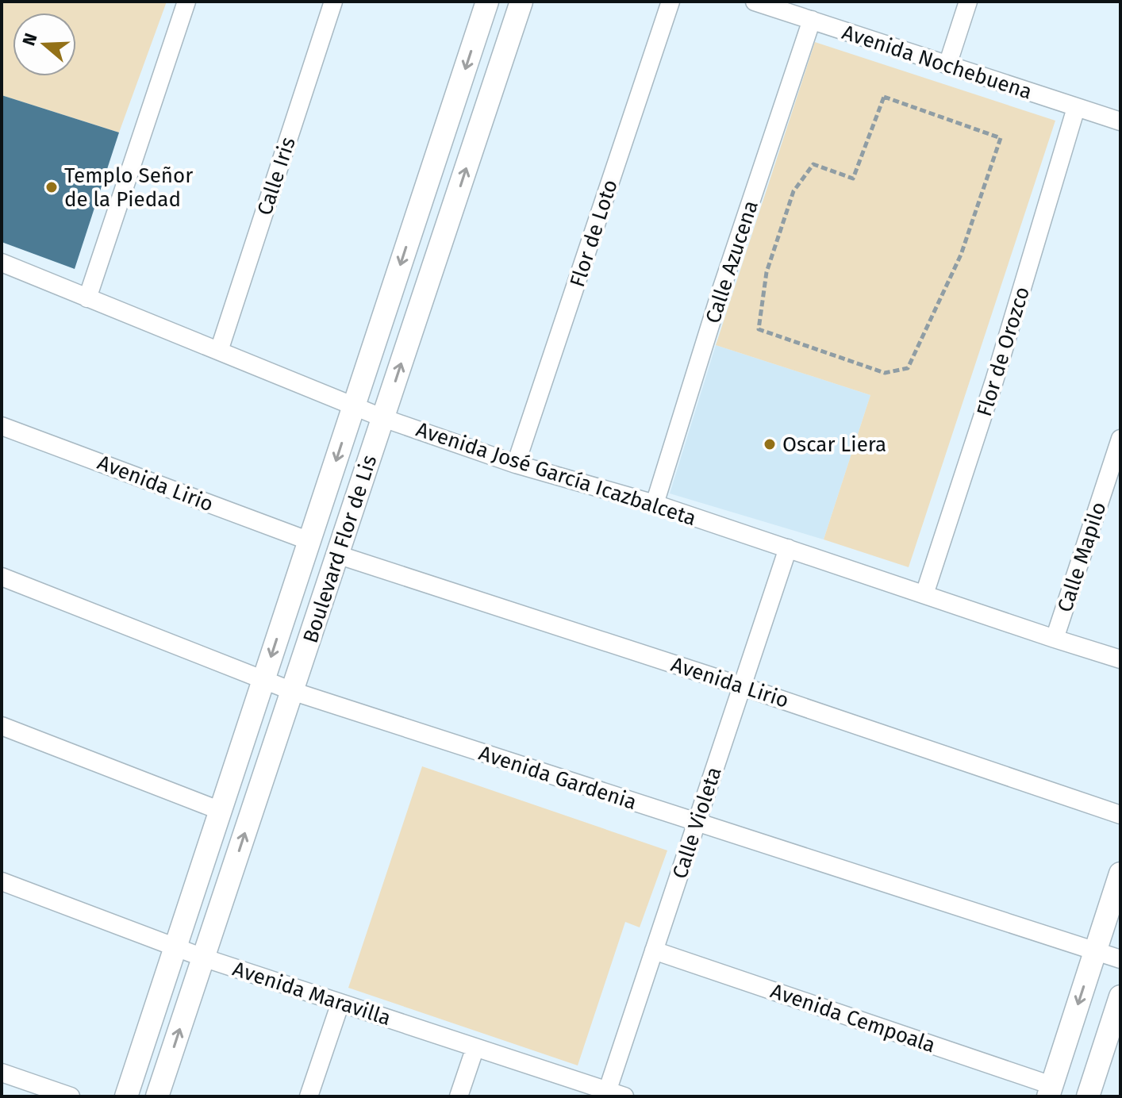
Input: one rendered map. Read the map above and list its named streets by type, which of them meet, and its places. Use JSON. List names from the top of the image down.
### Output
{
  "streets": {
    "street": [
      "Avenida Nochebuena",
      "Calle Iris",
      "Flor de Loto",
      "Calle Azucena",
      "Flor de Orozco",
      "Avenida José García Icazbalceta",
      "Avenida Lirio",
      "Boulevard Flor de Lis",
      "Calle Mapilo",
      "Avenida Gardenia",
      "Calle Violeta",
      "Avenida Maravilla",
      "Avenida Cempoala"
    ]
  },
  "crossings": [
    ["Avenida Nochebuena", "Calle Azucena"],
    ["Avenida Nochebuena", "Flor de Orozco"],
    ["Calle Iris", "Avenida José García Icazbalceta"],
    ["Flor de Loto", "Avenida José García Icazbalceta"],
    ["Calle Azucena", "Avenida José García Icazbalceta"],
    ["Flor de Orozco", "Avenida José García Icazbalceta"],
    ["Avenida José García Icazbalceta", "Boulevard Flor de Lis"],
    ["Avenida José García Icazbalceta", "Calle Mapilo"],
    ["Avenida José García Icazbalceta", "Calle Violeta"],
    ["Avenida Lirio", "Boulevard Flor de Lis"],
    ["Avenida Lirio", "Calle Violeta"],
    ["Boulevard Flor de Lis", "Avenida Gardenia"],
    ["Boulevard Flor de Lis", "Avenida Maravilla"],
    ["Avenida Gardenia", "Calle Violeta"],
    ["Calle Violeta", "Avenida Maravilla"],
    ["Calle Violeta", "Avenida Cempoala"]
  ],
  "places": ["Templo Señor de la Piedad", "Oscar Liera"],
  "north": "left"
}
